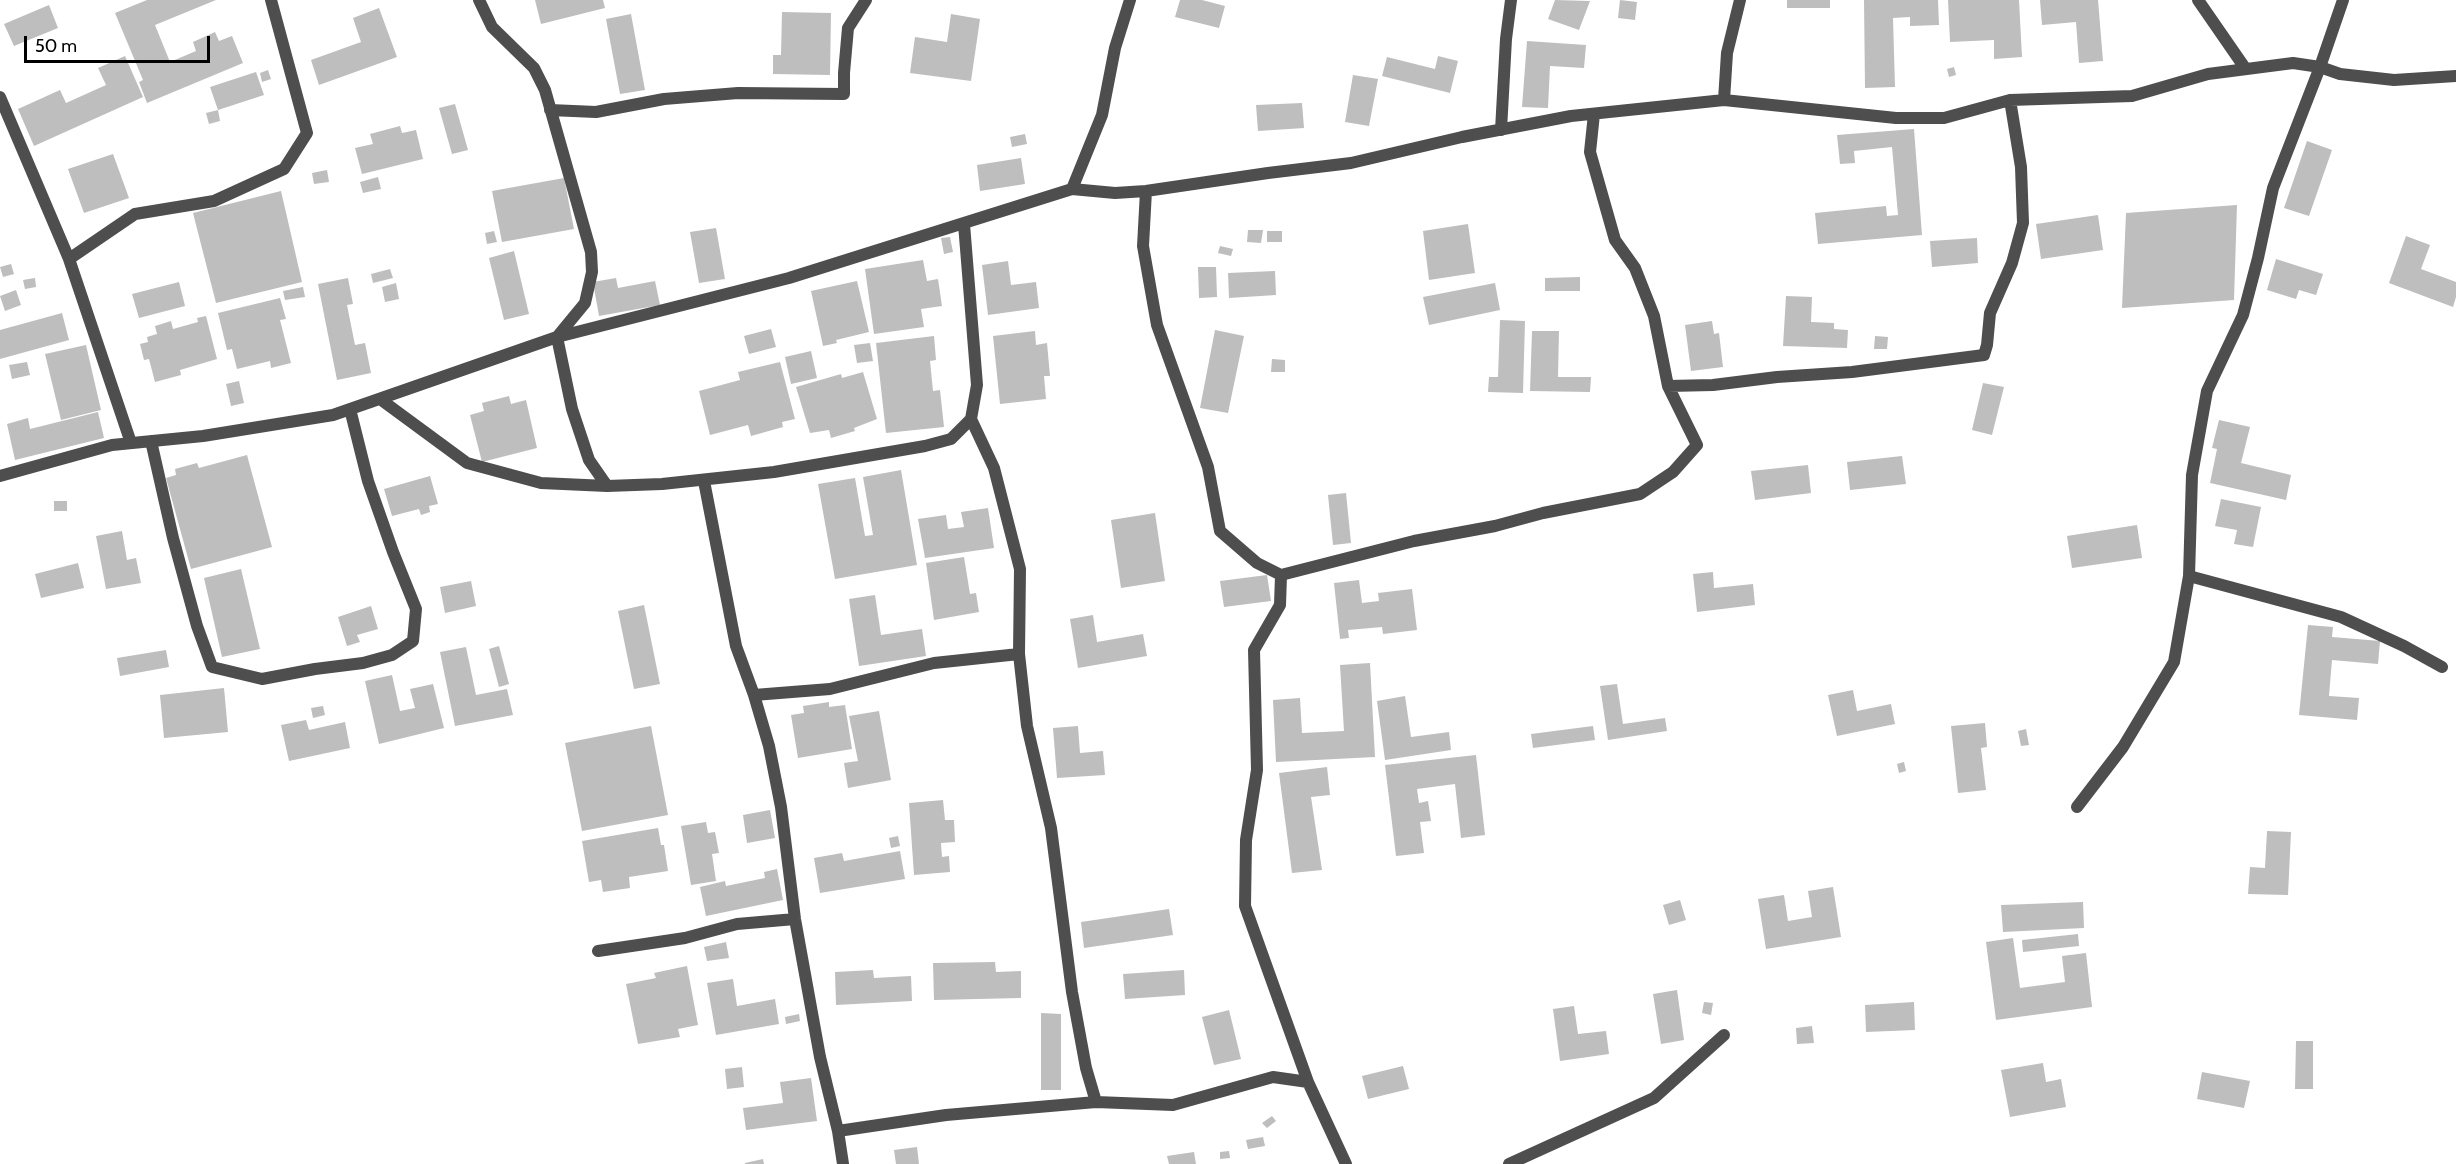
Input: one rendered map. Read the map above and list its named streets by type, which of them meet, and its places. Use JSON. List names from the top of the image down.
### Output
{
  "scale_bar": "50 m"
}
